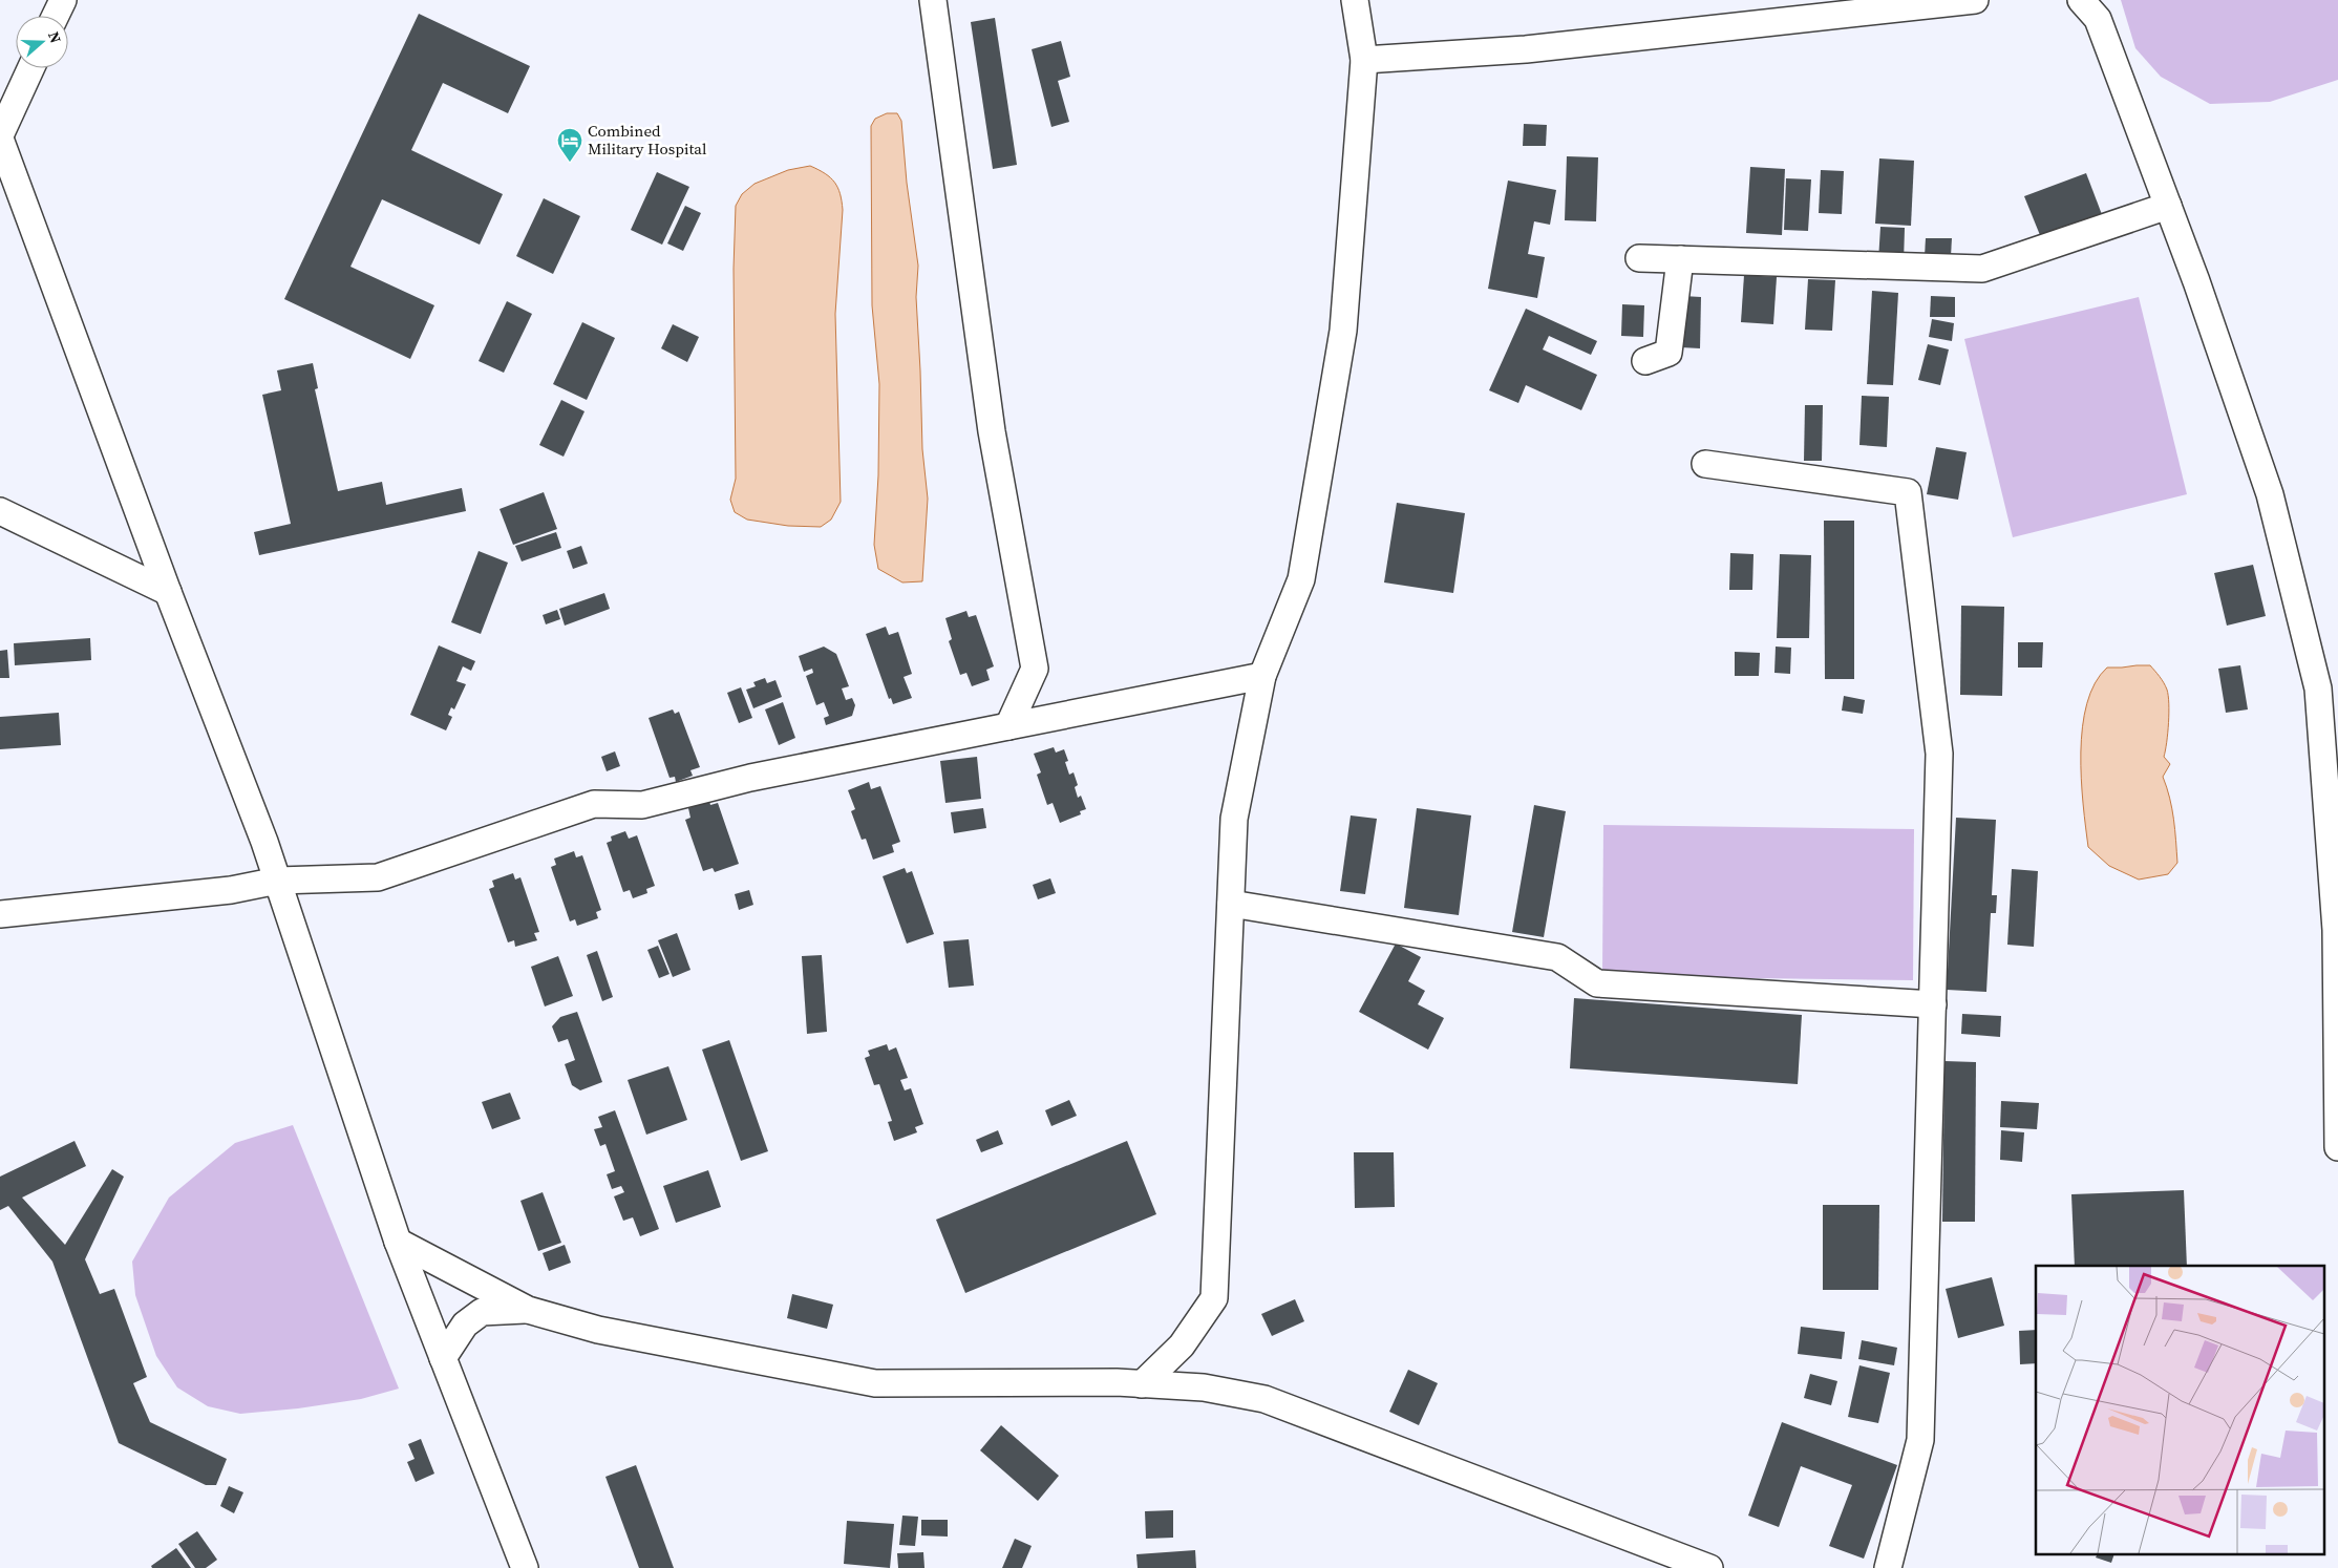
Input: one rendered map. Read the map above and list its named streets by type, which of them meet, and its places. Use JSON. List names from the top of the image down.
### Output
{
  "places": {
    "hotel": ["Combined Military Hospital"]
  },
  "north": "right"
}
